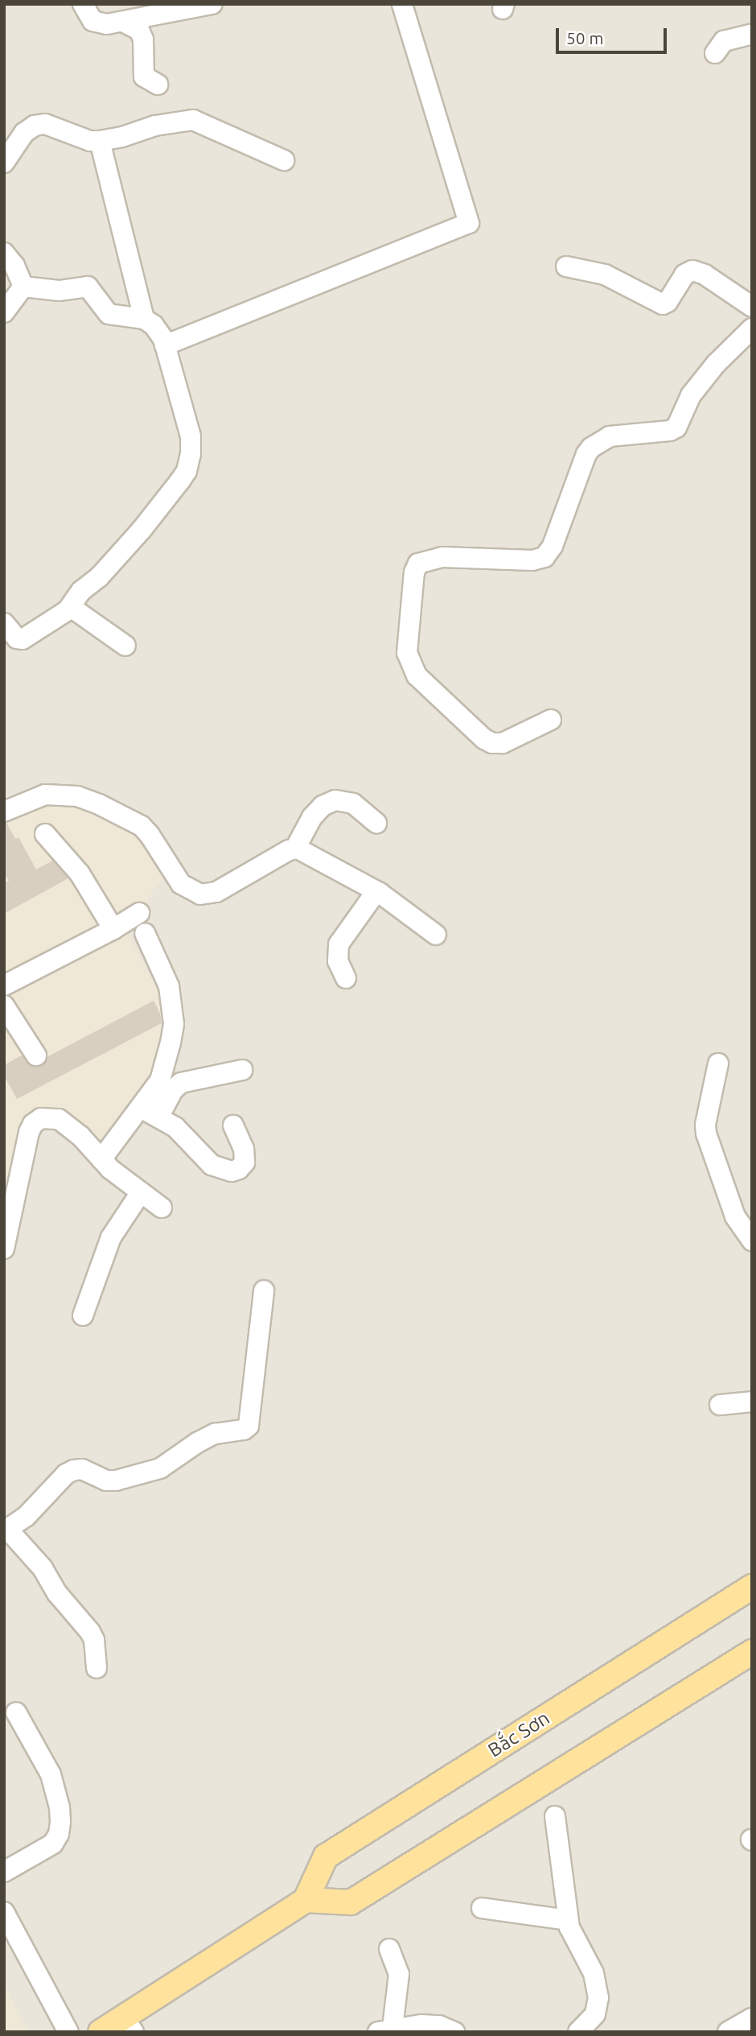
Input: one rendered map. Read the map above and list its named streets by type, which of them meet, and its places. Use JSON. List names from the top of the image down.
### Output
{
  "streets": {
    "main road": ["Bắc Sơn"]
  },
  "scale_bar": "50 m"
}
